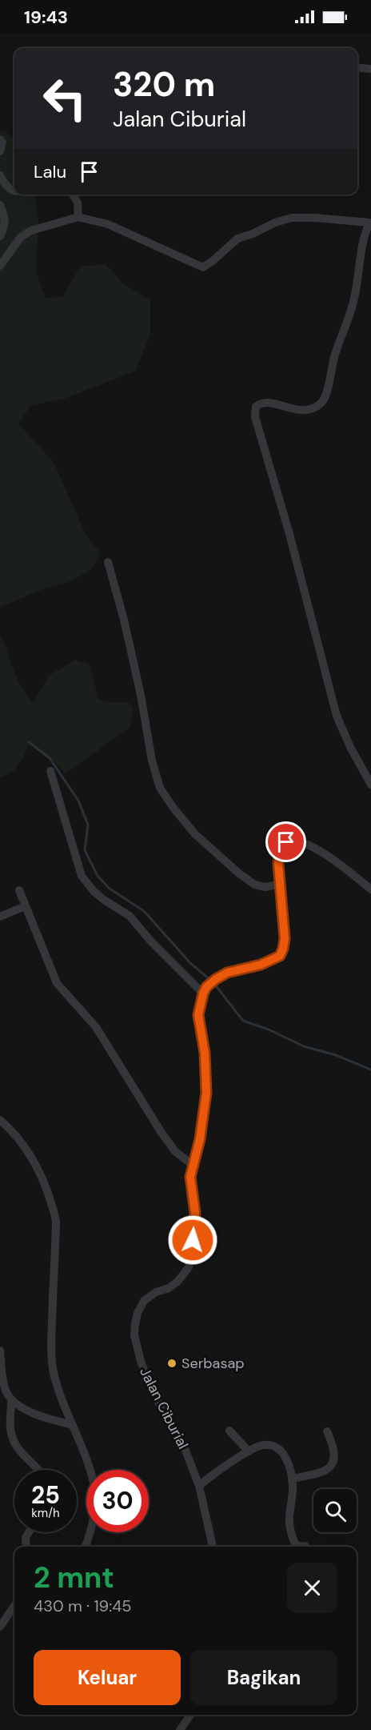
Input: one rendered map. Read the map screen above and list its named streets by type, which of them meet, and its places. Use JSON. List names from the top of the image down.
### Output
{
  "streets": {
    "street": ["Jalan Ciburial"]
  },
  "places": ["Serbasap"],
  "page": {
    "status": "19:43",
    "turn": ["320 m", "Jalan Ciburial"],
    "then": "Lalu",
    "speed": "25 km/h",
    "limit": "30",
    "heading": ["2 mnt", "430 m · 19:45"],
    "buttons": ["Keluar", "Bagikan"]
  }
}
